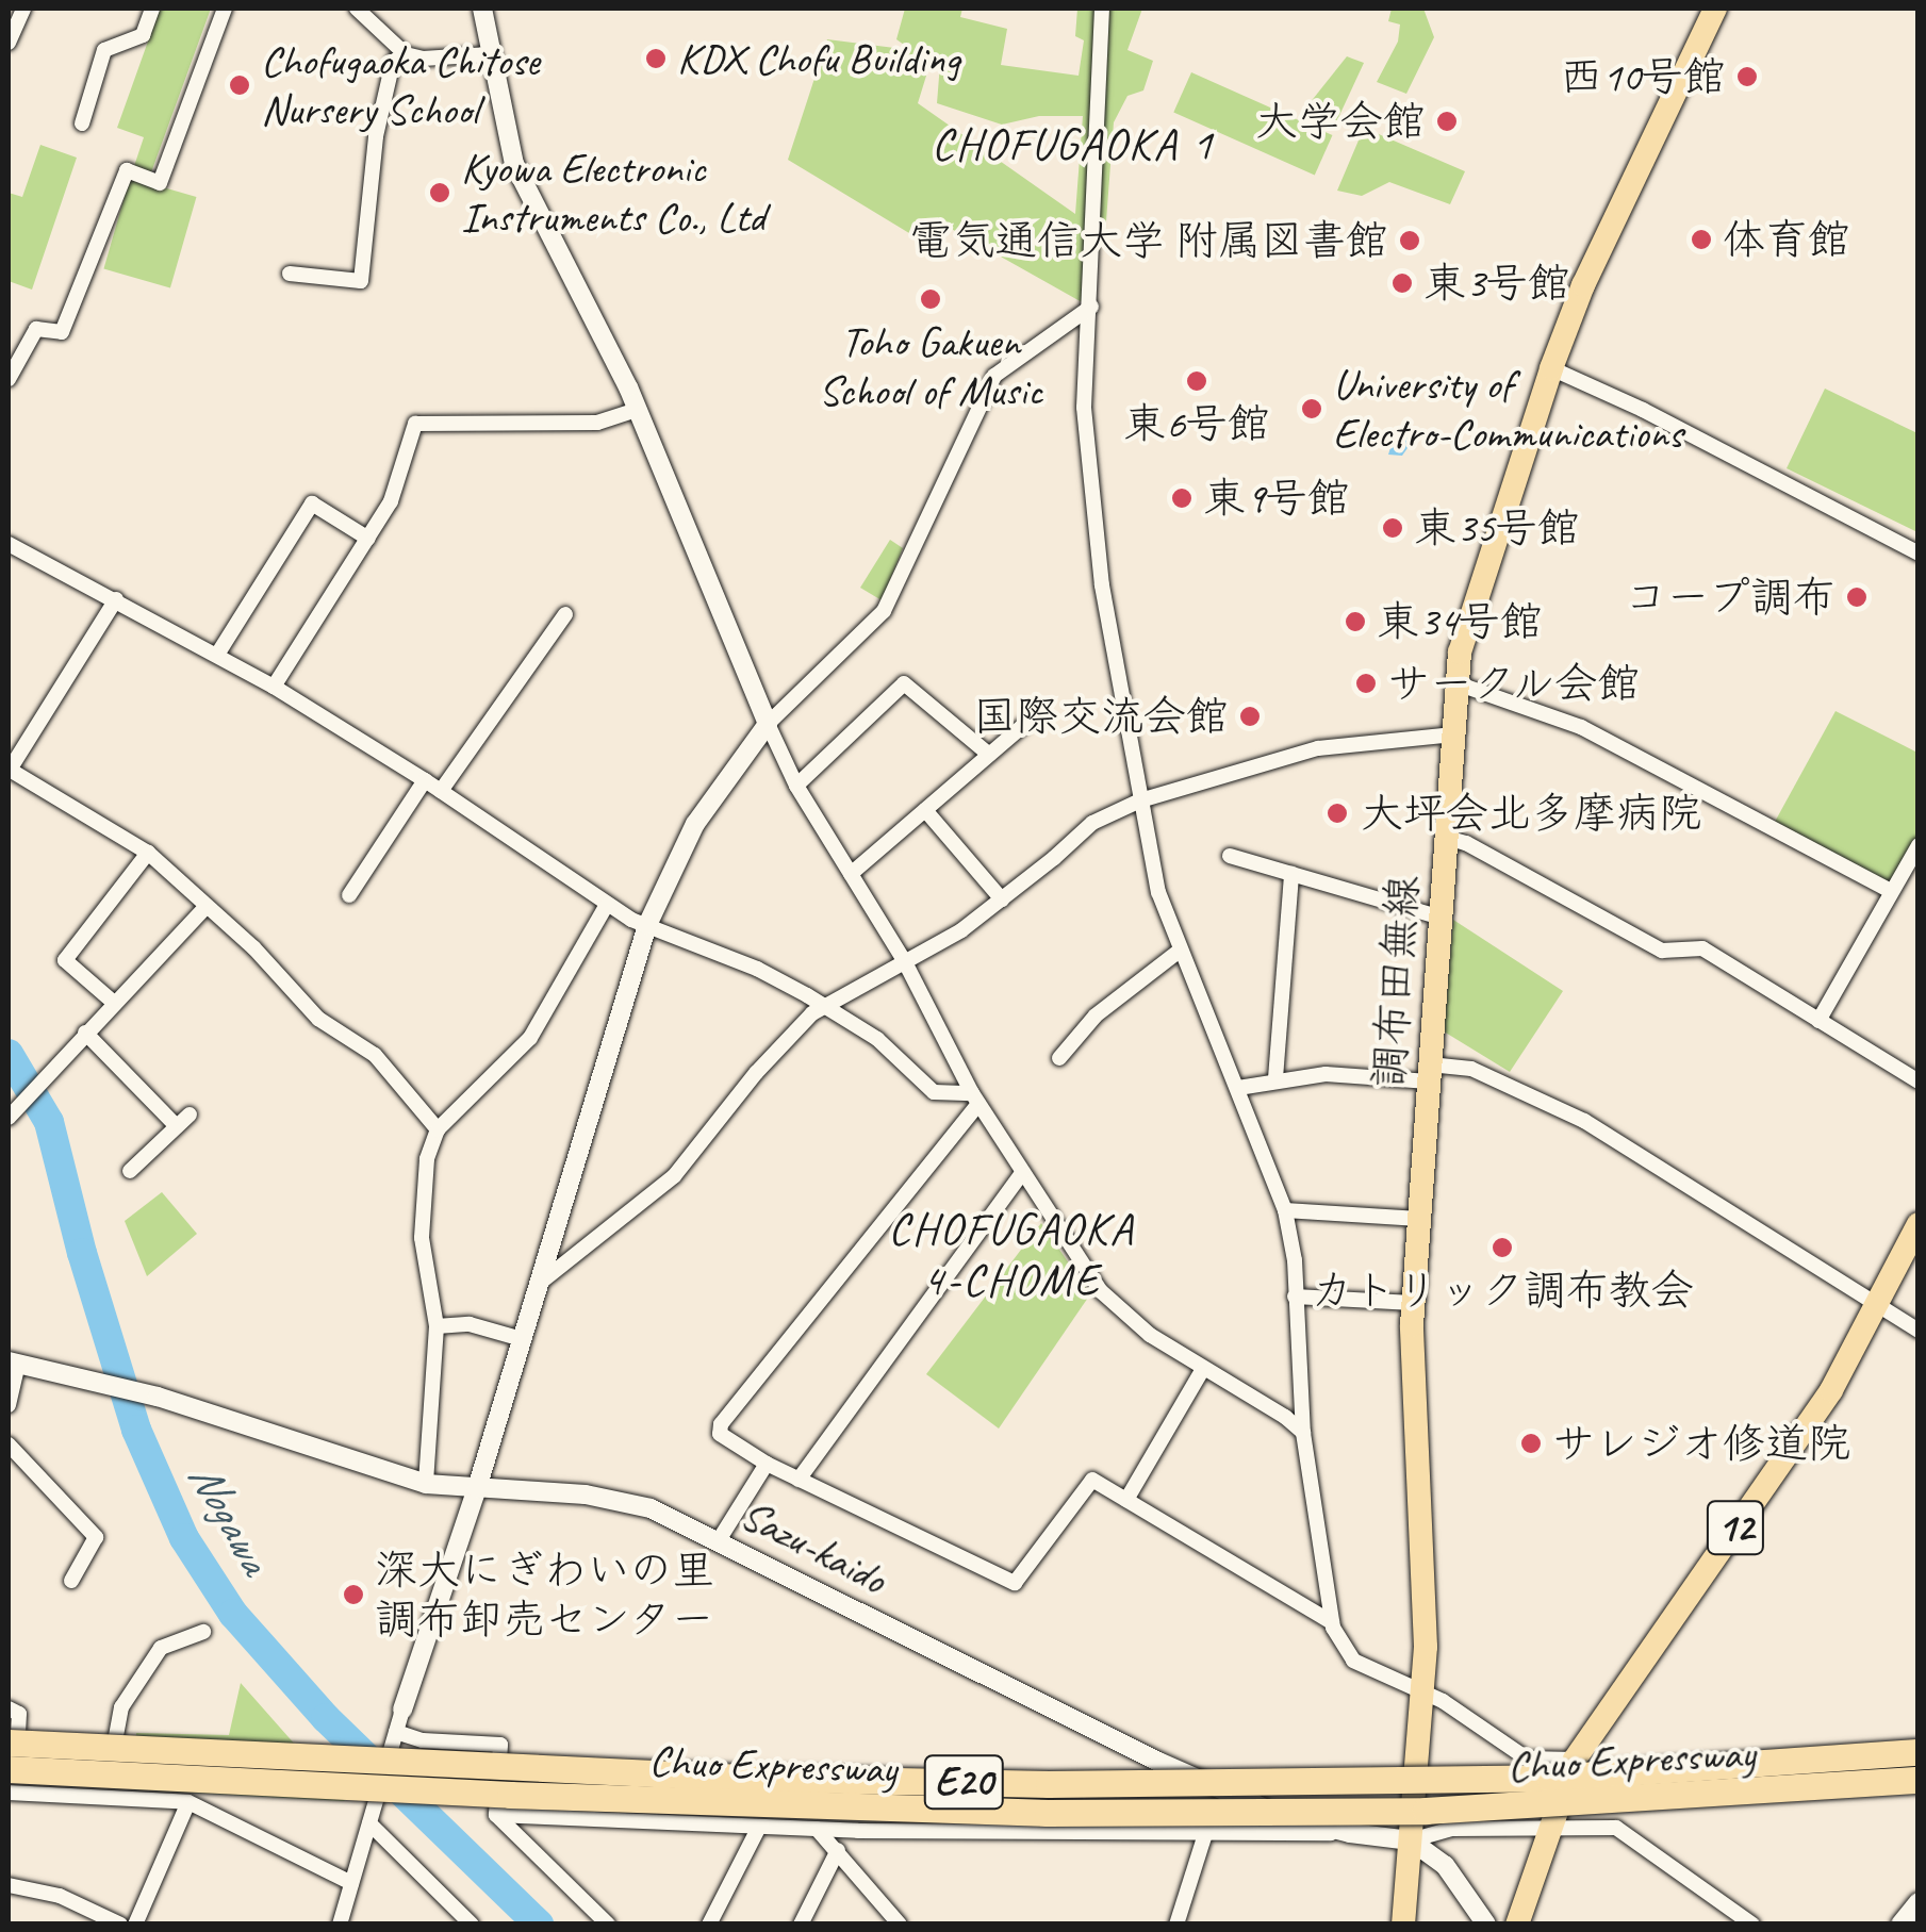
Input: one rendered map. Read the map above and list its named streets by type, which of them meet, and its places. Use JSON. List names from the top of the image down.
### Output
{
  "streets": {
    "highway": ["Chuo Expressway", "E20"],
    "main road": ["調布田無線", "12"],
    "street": ["Sazu-kaido"]
  },
  "crossings": [
    ["調布田無線", "Sazu-kaido"]
  ],
  "districts": ["CHOFUGAOKA 1", "CHOFUGAOKA 4-CHOME"],
  "water": ["Nogawa"],
  "places": [
    "KDX Chofu Building",
    "西10号館",
    "Chofugaoka Chitose Nursery School",
    "大学会館",
    "Kyowa Electronic Instruments Co., Ltd",
    "体育館",
    "電気通信大学 附属図書館",
    "東3号館",
    "Toho Gakuen School of Music",
    "東6号館",
    "University of Electro-Communications",
    "東9号館",
    "東35号館",
    "コープ調布",
    "東34号館",
    "サークル会館",
    "国際交流会館",
    "大坪会北多摩病院",
    "カトリック調布教会",
    "サレジオ修道院",
    "深大にぎわいの里 調布卸売センター"
  ]
}
